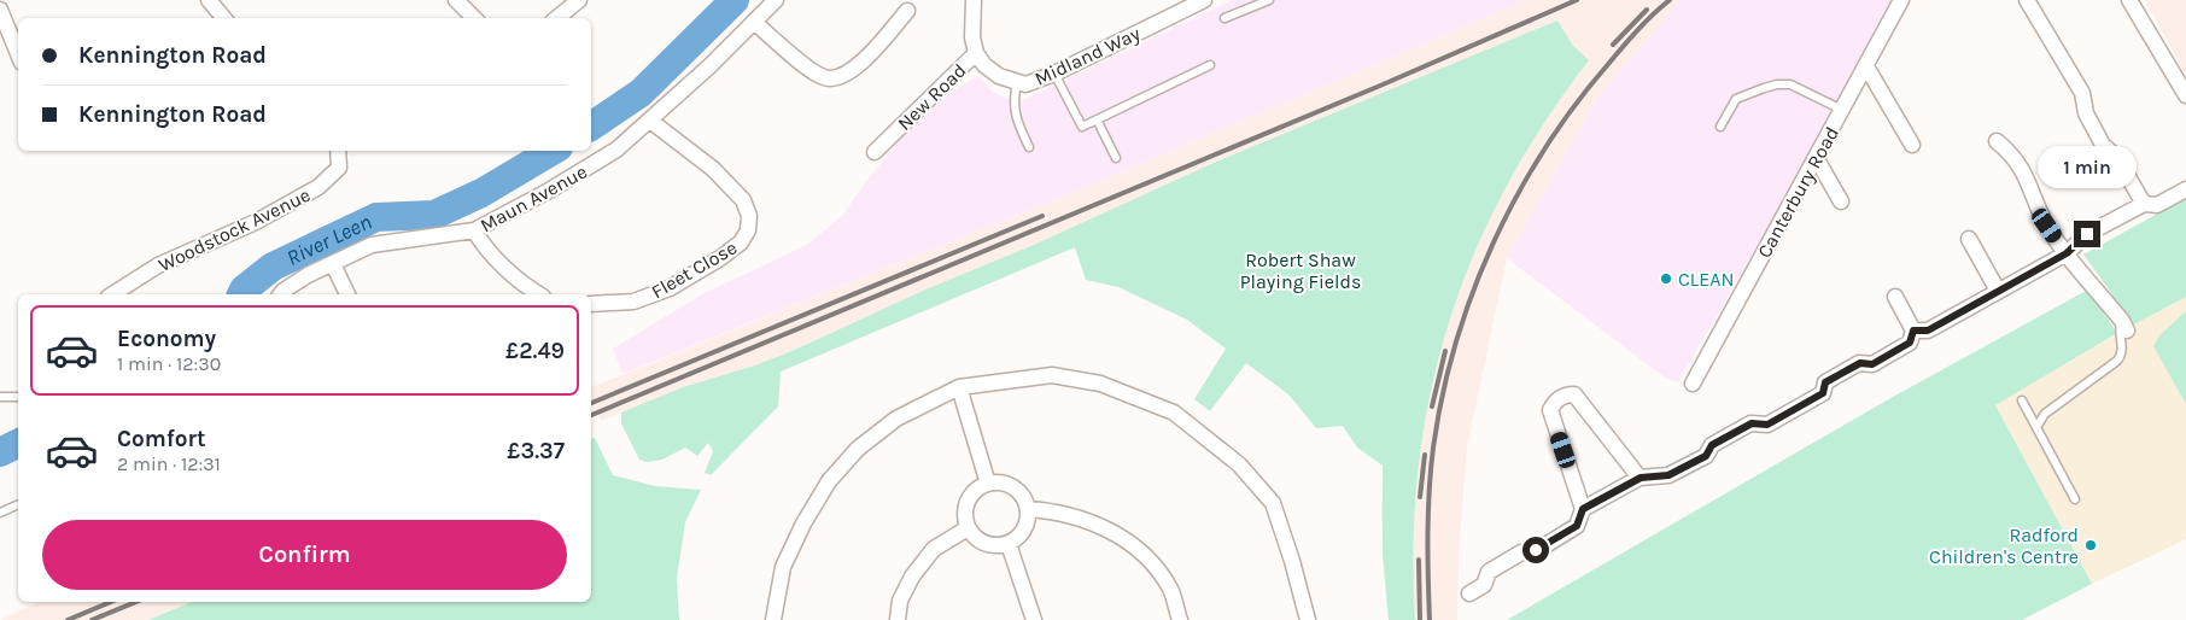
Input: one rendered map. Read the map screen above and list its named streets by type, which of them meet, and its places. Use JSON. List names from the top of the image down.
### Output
{
  "streets": {
    "street": [
      "Midland Way",
      "New Road",
      "Canterbury Road",
      "Maun Avenue",
      "Woodstock Avenue",
      "Fleet Close"
    ]
  },
  "crossings": [
    ["Midland Way", "New Road"],
    ["Maun Avenue", "Fleet Close"]
  ],
  "water": ["River Leen"],
  "parks": ["Robert Shaw Playing Fields"],
  "places": ["CLEAN", "Radford Children's Centre"],
  "page": {
    "banner": ["Kennington Road", "Kennington Road"],
    "bubble": "1 min",
    "list": [
      {
        "name": "Economy",
        "note": "1 min · 12:30",
        "value": "£2.49"
      },
      {
        "name": "Comfort",
        "note": "2 min · 12:31",
        "value": "£3.37"
      }
    ],
    "buttons": "Confirm"
  }
}
